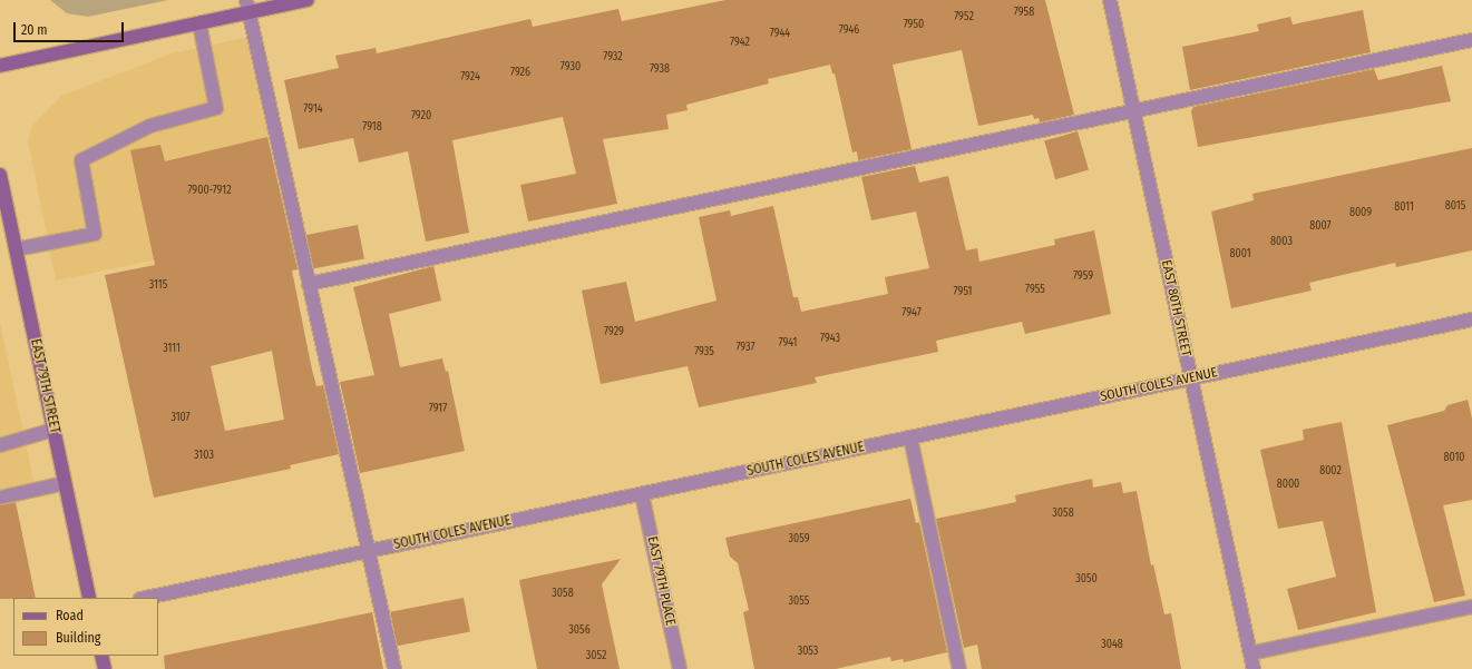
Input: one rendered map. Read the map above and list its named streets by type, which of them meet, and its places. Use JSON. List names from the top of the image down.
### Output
{
  "streets": {
    "main road": ["EAST 79TH STREET"],
    "street": ["EAST 80TH STREET", "SOUTH COLES AVENUE", "EAST 79TH PLACE"]
  },
  "crossings": [
    ["EAST 80TH STREET", "SOUTH COLES AVENUE"],
    ["SOUTH COLES AVENUE", "EAST 79TH PLACE"]
  ],
  "house_numbers": [
    "7958",
    "7952",
    "7950",
    "7946",
    "7944",
    "7942",
    "7932",
    "7930",
    "7938",
    "7926",
    "7924",
    "7914",
    "7920",
    "7918",
    "7900-7912",
    "8015",
    "8011",
    "8009",
    "8007",
    "8003",
    "8001",
    "7959",
    "3115",
    "7955",
    "7951",
    "7947",
    "7929",
    "7943",
    "7941",
    "7937",
    "3111",
    "7935",
    "7917",
    "3107",
    "3103",
    "8010",
    "8002",
    "8000",
    "3058",
    "3059",
    "3050",
    "3058",
    "3055",
    "3056",
    "3048",
    "3053",
    "3052"
  ],
  "legend": ["Road", "Building"],
  "scale_bar": "20 m"
}
